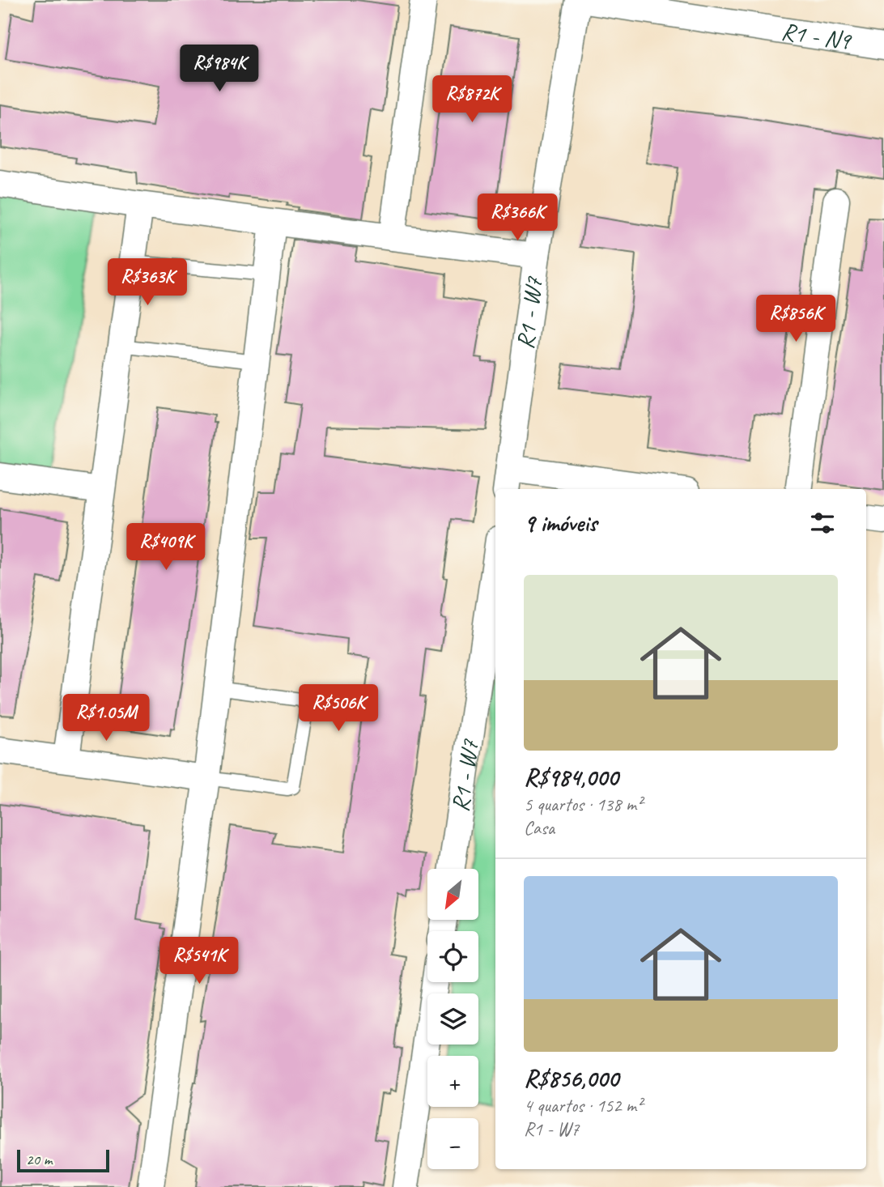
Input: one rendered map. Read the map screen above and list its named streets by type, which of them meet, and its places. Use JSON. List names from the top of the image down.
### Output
{
  "streets": {
    "street": ["R1 - N9", "R1 - W7"]
  },
  "crossings": [
    ["R1 - N9", "R1 - W7"]
  ],
  "scale_bar": "20 m",
  "north": "bottom left",
  "page": {
    "price": [
      "R$984K",
      "R$872K",
      "R$366K",
      "R$363K",
      "R$856K",
      "R$409K",
      "R$506K",
      "R$1.05M",
      "R$541K"
    ],
    "heading": "9 imóveis",
    "list": [
      {
        "name": "R$984,000",
        "note": "5 quartos · 138 m² · Casa"
      },
      {
        "name": "R$856,000",
        "note": "4 quartos · 152 m² · R1 - W7"
      }
    ],
    "map_buttons": ["+", "−"],
    "scale": "20 m"
  }
}
